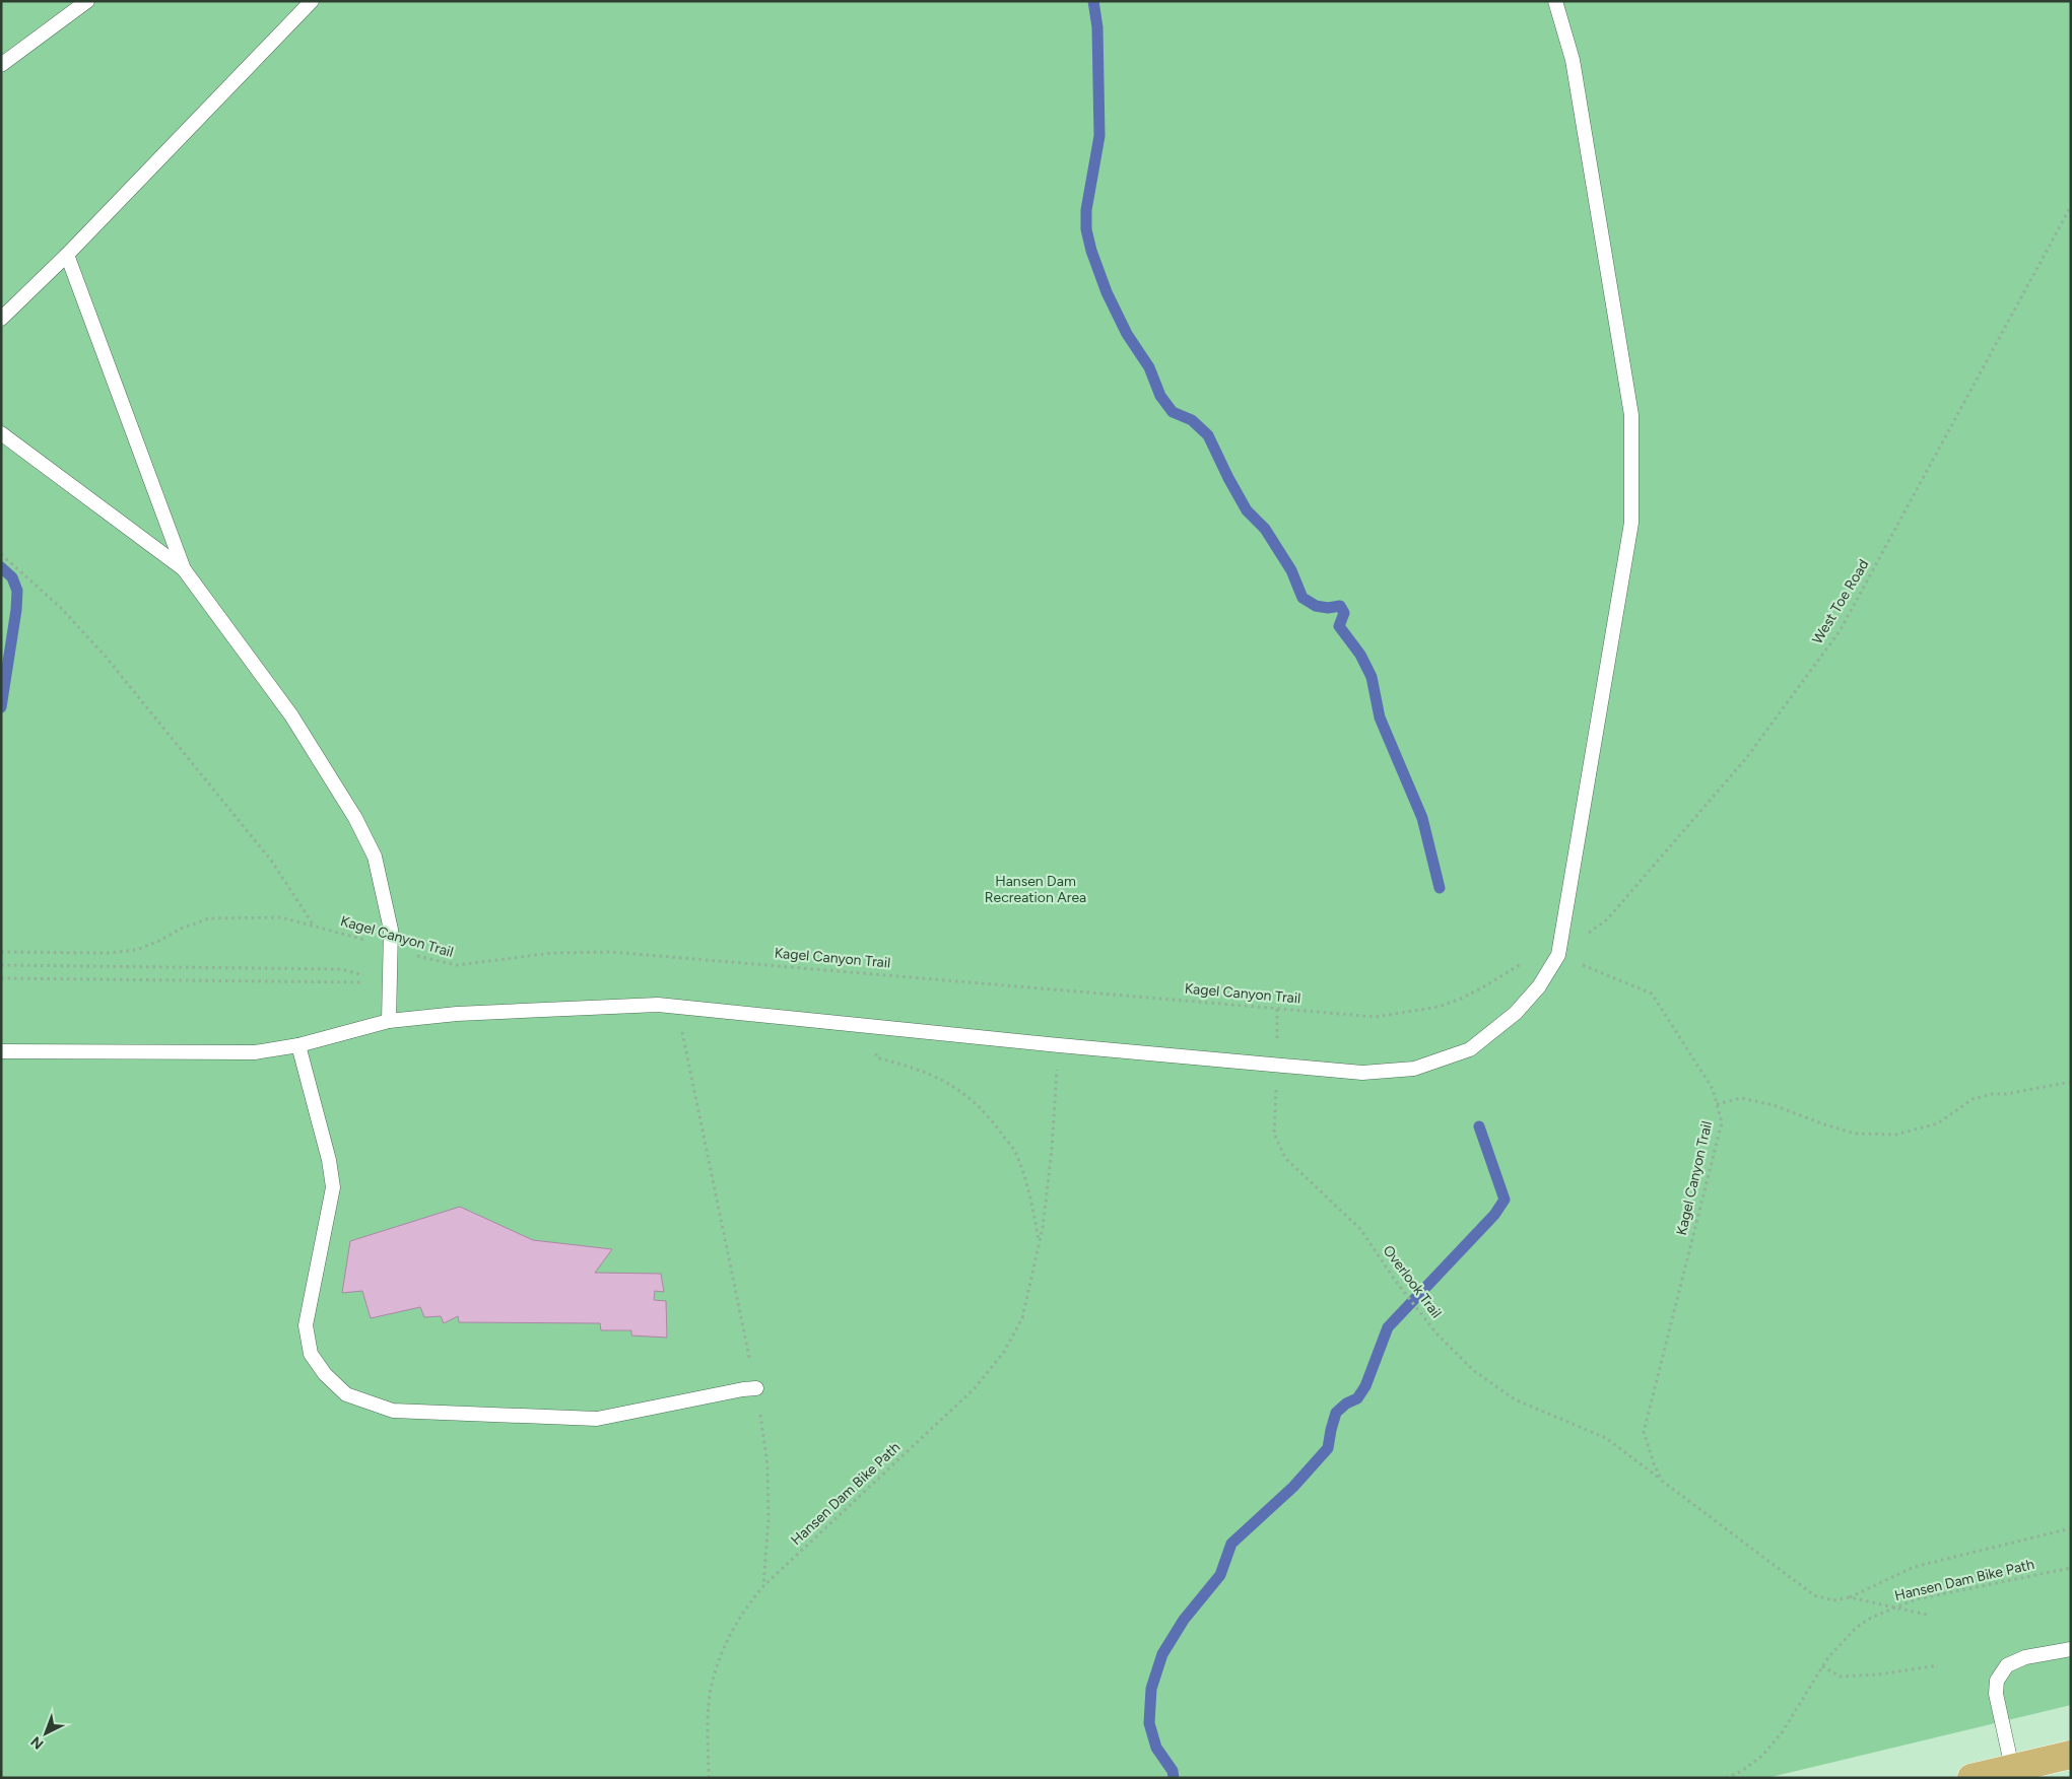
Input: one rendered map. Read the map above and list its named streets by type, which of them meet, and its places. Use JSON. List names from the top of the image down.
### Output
{
  "streets": {
    "path": [
      "West Toe Road",
      "Kagel Canyon Trail",
      "Overlook Trail",
      "Hansen Dam Bike Path"
    ]
  },
  "crossings": [
    ["West Toe Road", "Kagel Canyon Trail"],
    ["Kagel Canyon Trail", "Overlook Trail"],
    ["Kagel Canyon Trail", "Hansen Dam Bike Path"]
  ],
  "parks": ["Hansen Dam Recreation Area"],
  "north": "bottom left"
}
